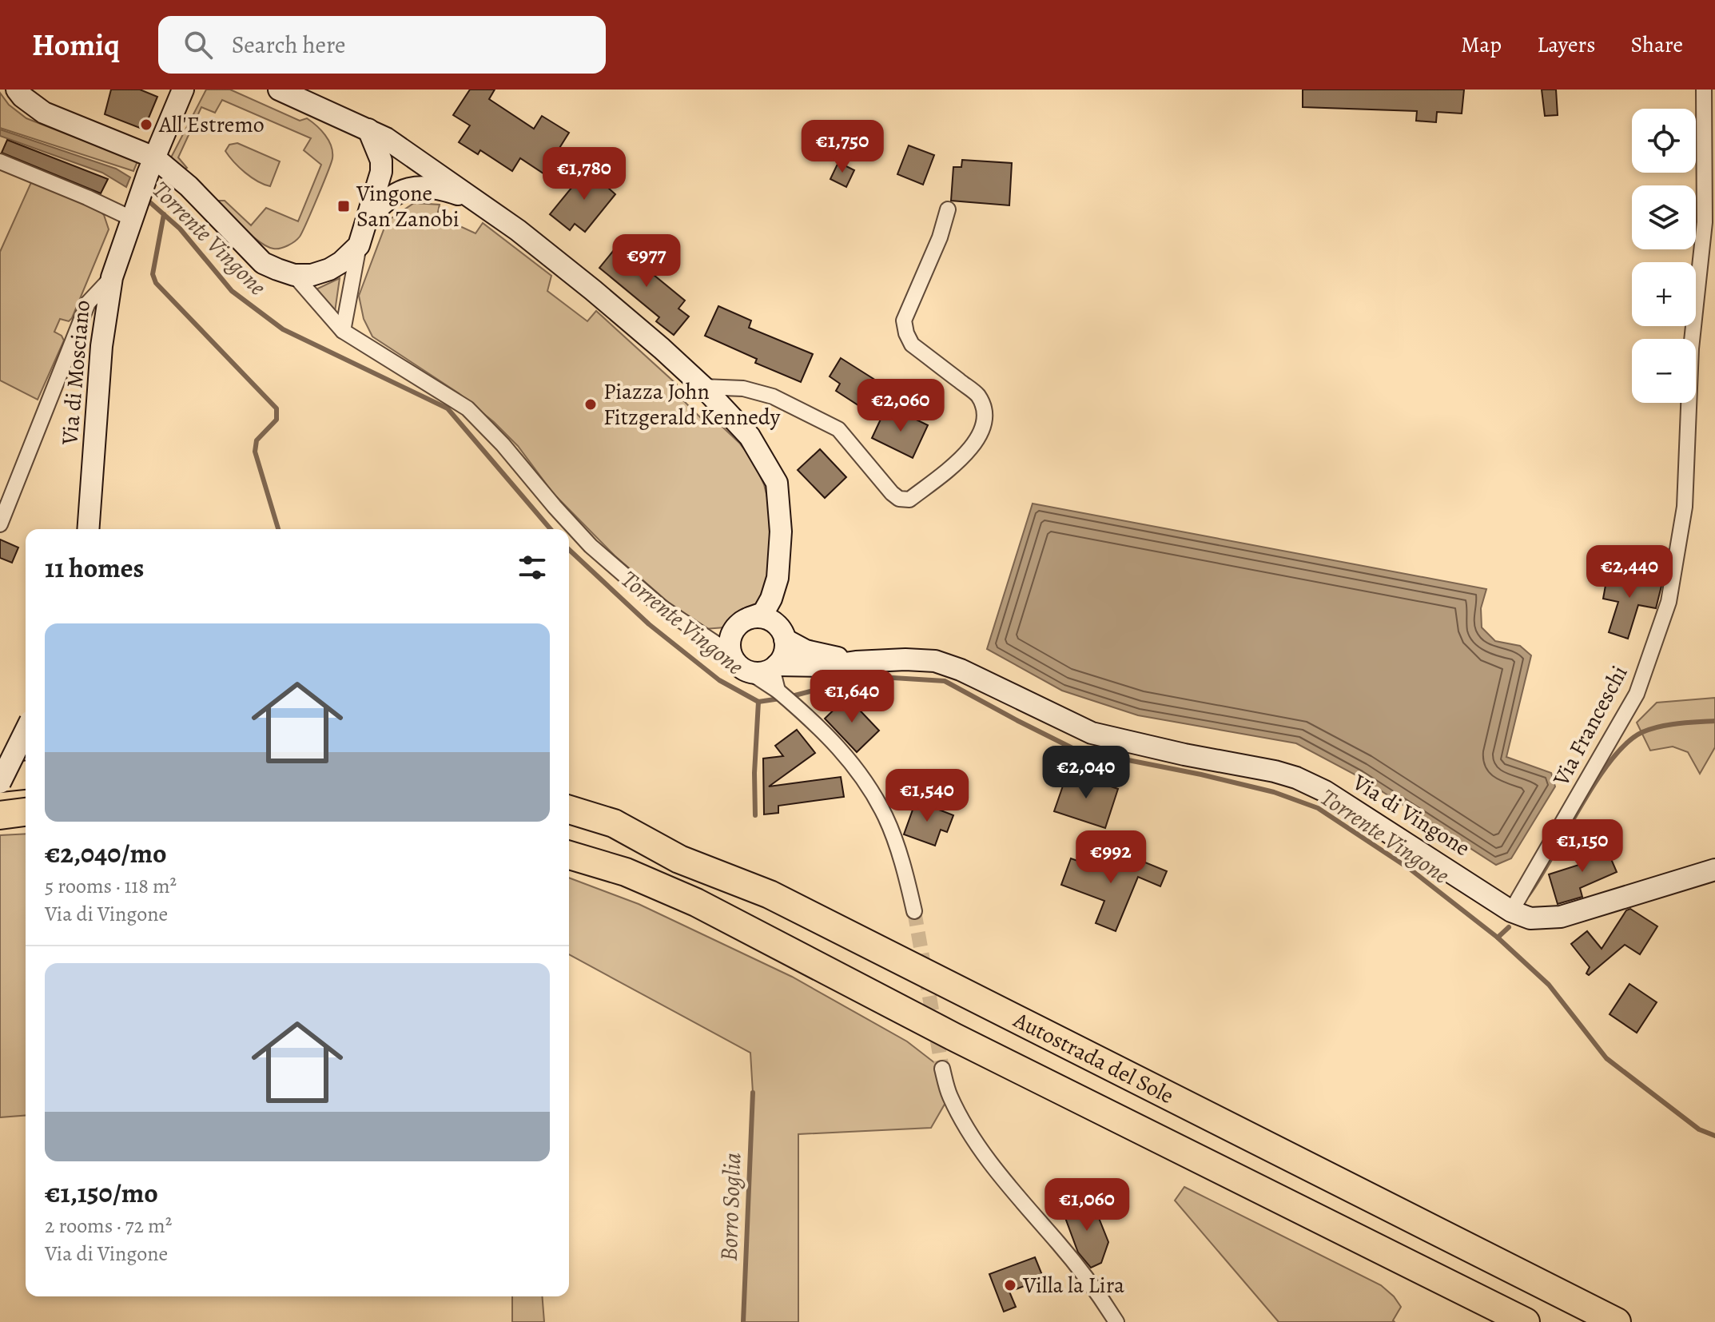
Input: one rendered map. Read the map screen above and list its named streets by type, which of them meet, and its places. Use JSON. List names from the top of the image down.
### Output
{
  "streets": {
    "highway": ["Autostrada del Sole"],
    "street": ["Via di Mosciano", "Via Franceschi", "Via di Vingone"]
  },
  "crossings": [
    ["Via Franceschi", "Via di Vingone"]
  ],
  "water": ["Torrente Vingone", "Borro Soglia"],
  "places": {
    "other": ["All'Estremo", "Piazza John Fitzgerald Kennedy", "Villa la Lira"],
    "transit": ["Vingone San Zanobi"]
  },
  "page": {
    "header": "Homiq",
    "search": "Search here",
    "nav": ["Map", "Layers", "Share"],
    "map_buttons": ["+", "−"],
    "price": [
      "€1,750",
      "€1,780",
      "€977",
      "€2,060",
      "€2,440",
      "€1,640",
      "€2,040",
      "€1,540",
      "€1,150",
      "€992",
      "€1,060"
    ],
    "heading": "11 homes",
    "list": [
      {
        "name": "€2,040/mo",
        "note": "5 rooms · 118 m² · Via di Vingone"
      },
      {
        "name": "€1,150/mo",
        "note": "2 rooms · 72 m² · Via di Vingone"
      }
    ]
  }
}
